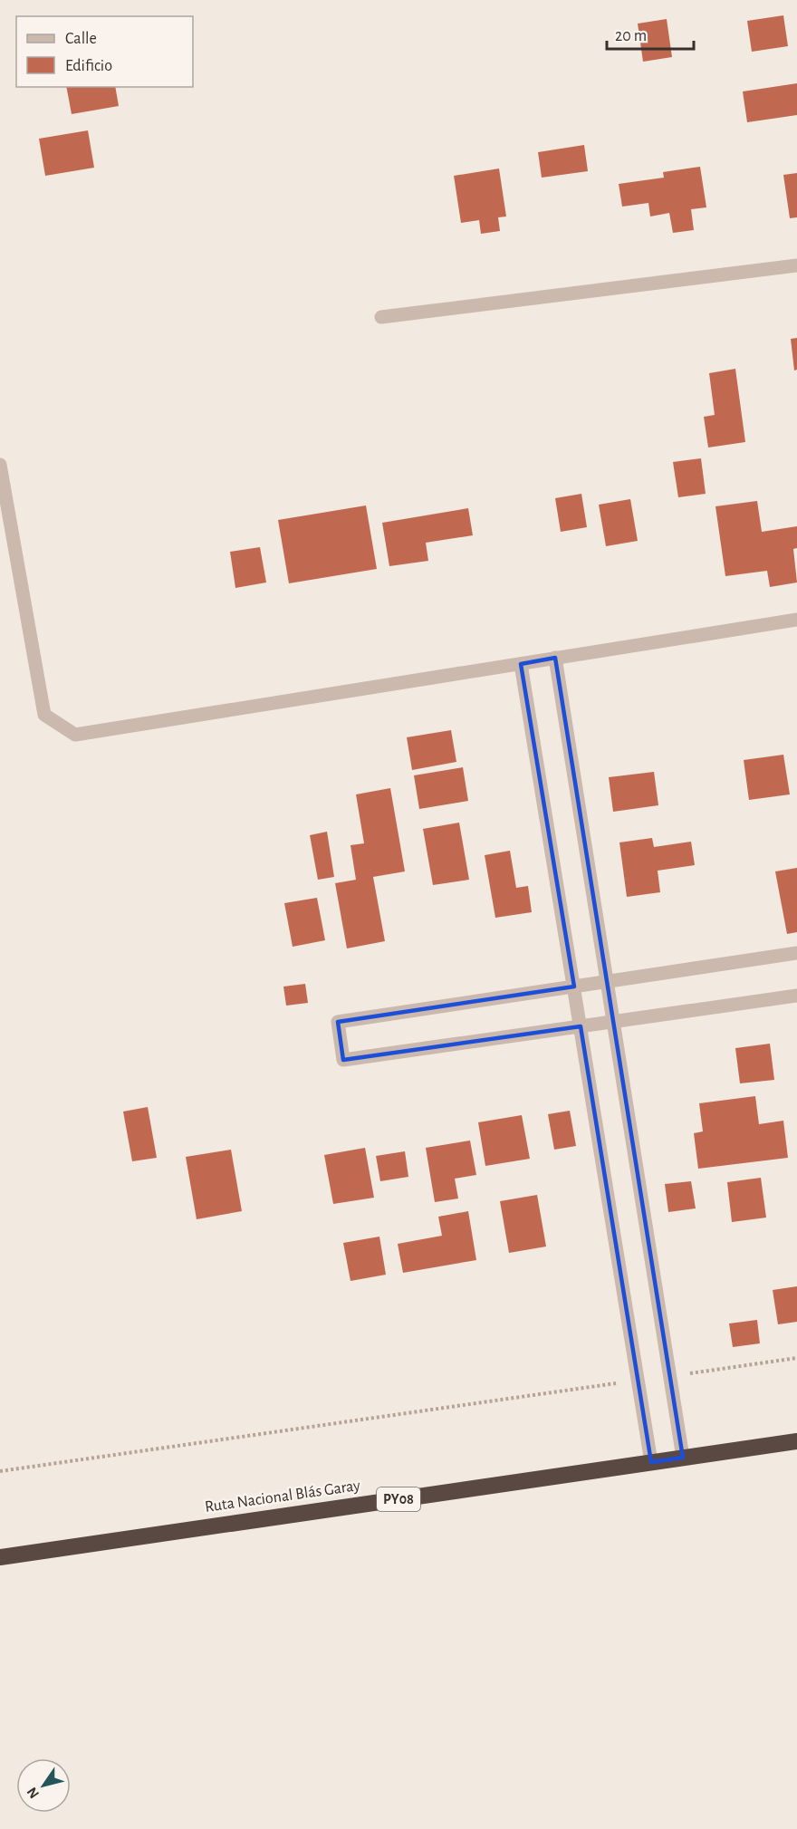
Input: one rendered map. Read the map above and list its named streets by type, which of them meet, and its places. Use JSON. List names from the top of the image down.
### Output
{
  "streets": {
    "highway": ["Ruta Nacional Blás Garay", "PY08"]
  },
  "legend": ["Calle", "Edificio"],
  "scale_bar": "20 m",
  "north": "bottom left"
}
